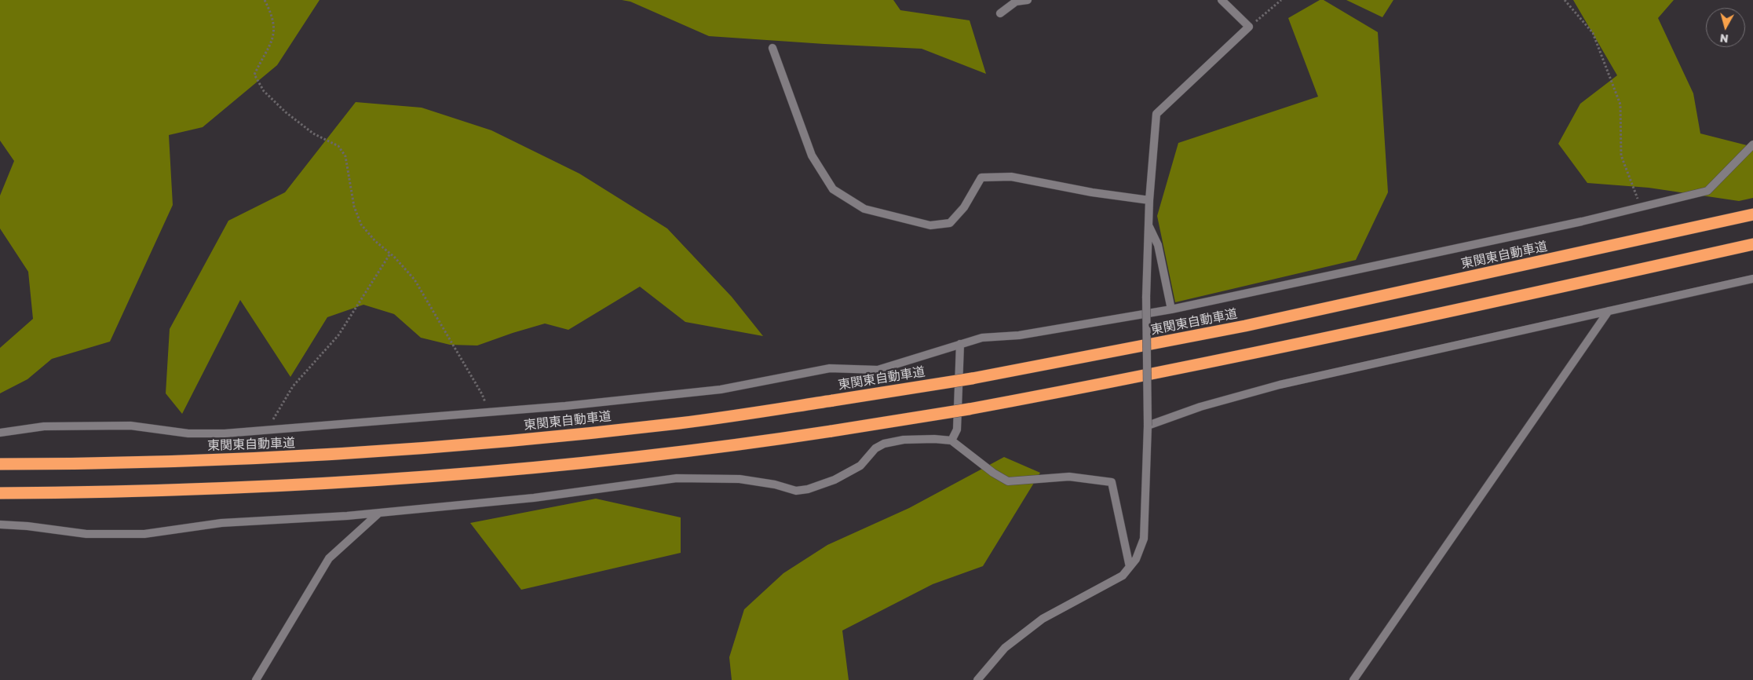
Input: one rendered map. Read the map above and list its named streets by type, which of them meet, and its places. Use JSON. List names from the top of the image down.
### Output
{
  "streets": {
    "highway": ["東関東自動車道"]
  },
  "north": "bottom"
}
